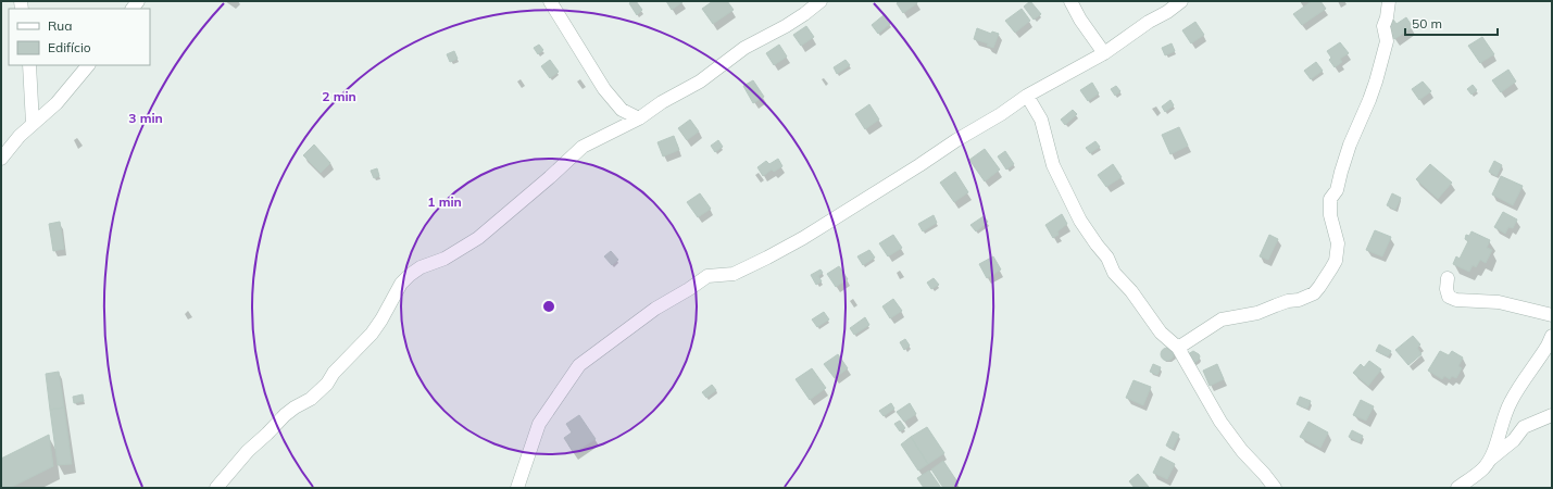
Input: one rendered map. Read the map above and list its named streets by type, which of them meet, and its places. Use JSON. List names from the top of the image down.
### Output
{
  "legend": ["Rua", "Edifício"],
  "scale_bar": "50 m",
  "rings": ["2 min", "3 min", "1 min"]
}
